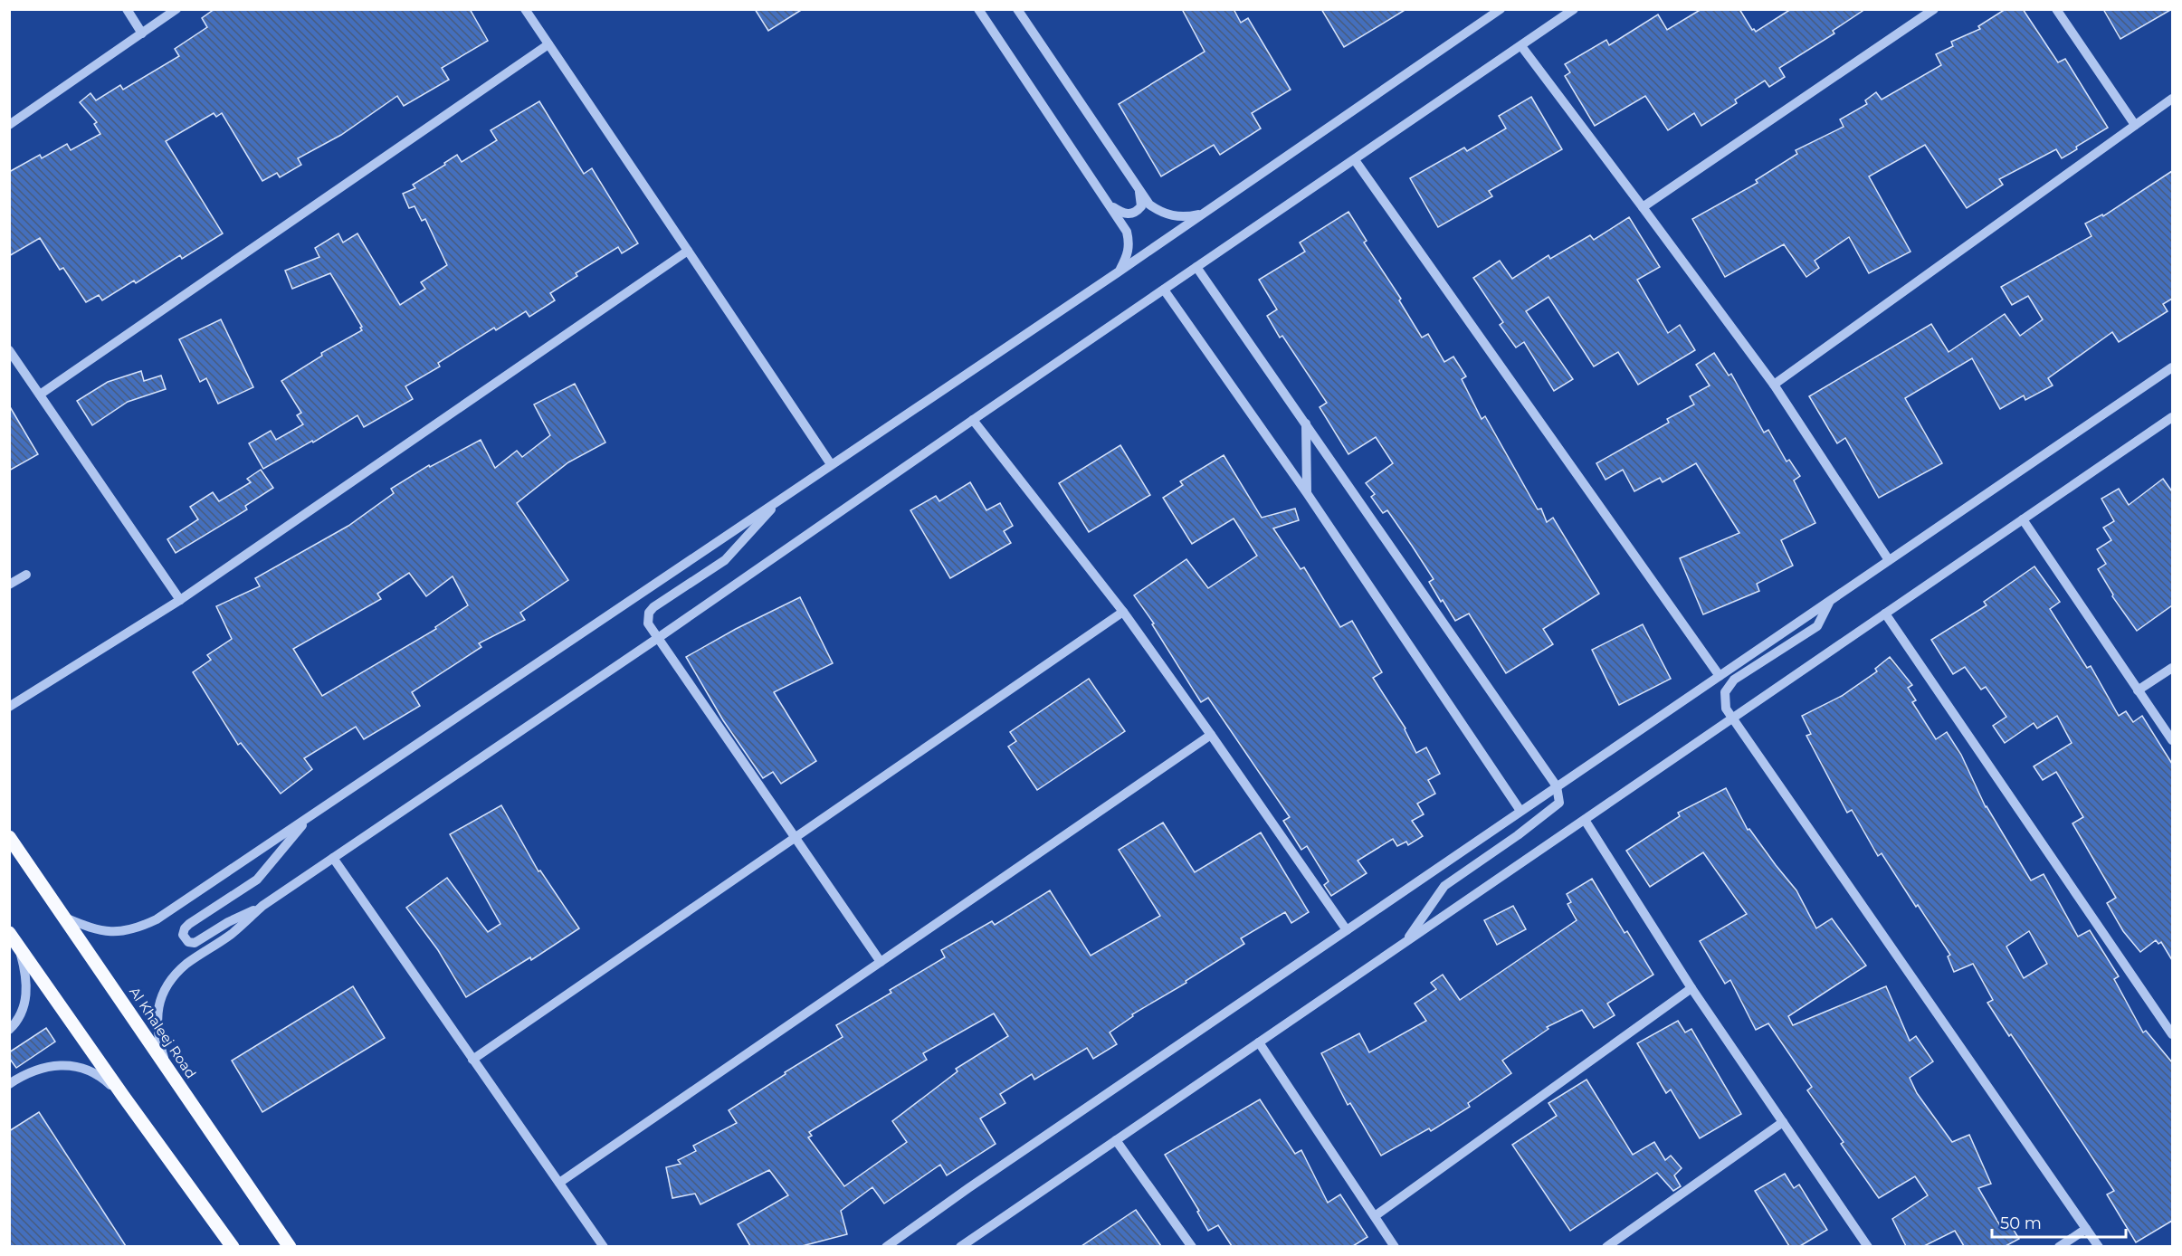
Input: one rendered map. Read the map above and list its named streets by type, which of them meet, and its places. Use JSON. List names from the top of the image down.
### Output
{
  "streets": {
    "main road": ["Al Khaleej Road"]
  },
  "scale_bar": "50 m"
}
